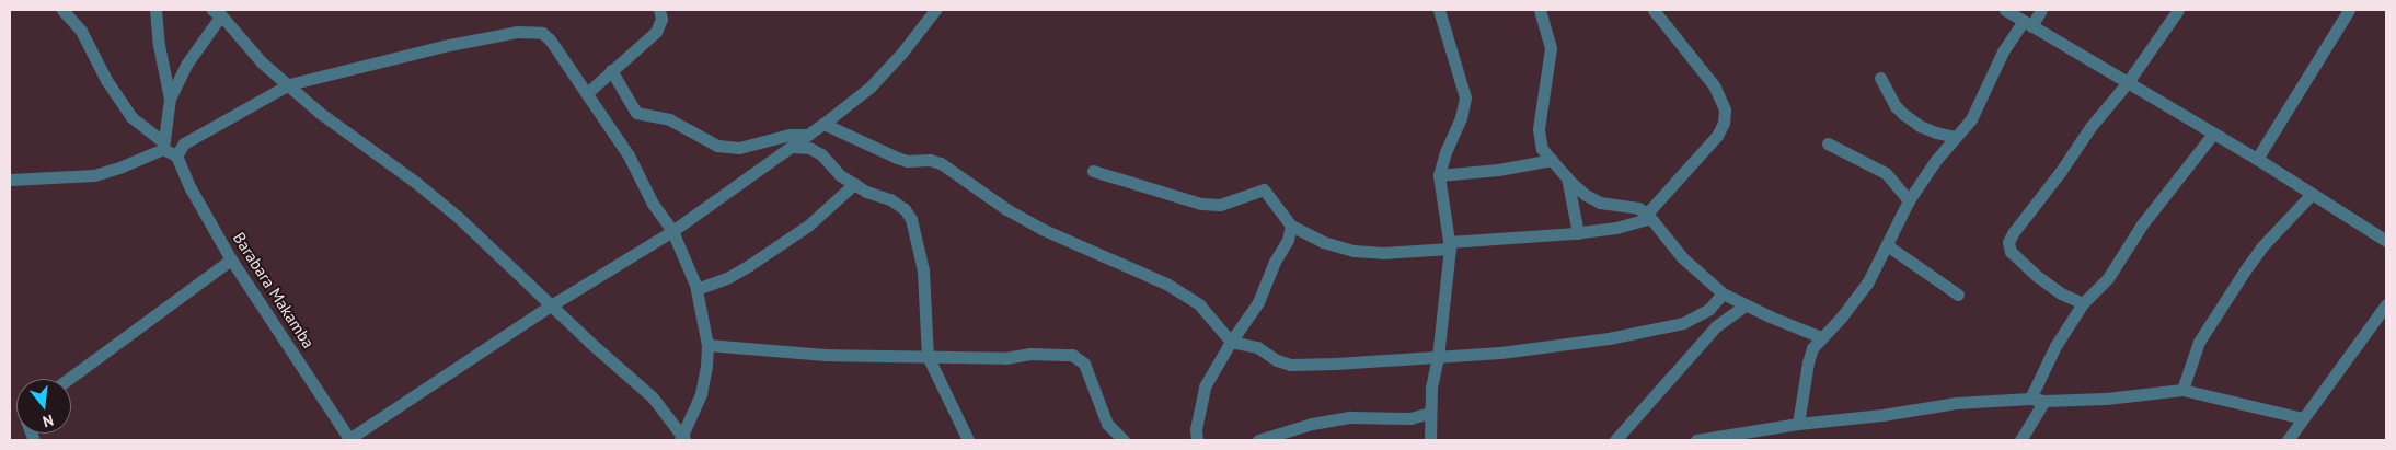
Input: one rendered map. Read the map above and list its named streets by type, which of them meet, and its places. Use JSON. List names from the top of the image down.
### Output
{
  "streets": {
    "street": ["Barabara Makamba"]
  },
  "north": "bottom"
}
